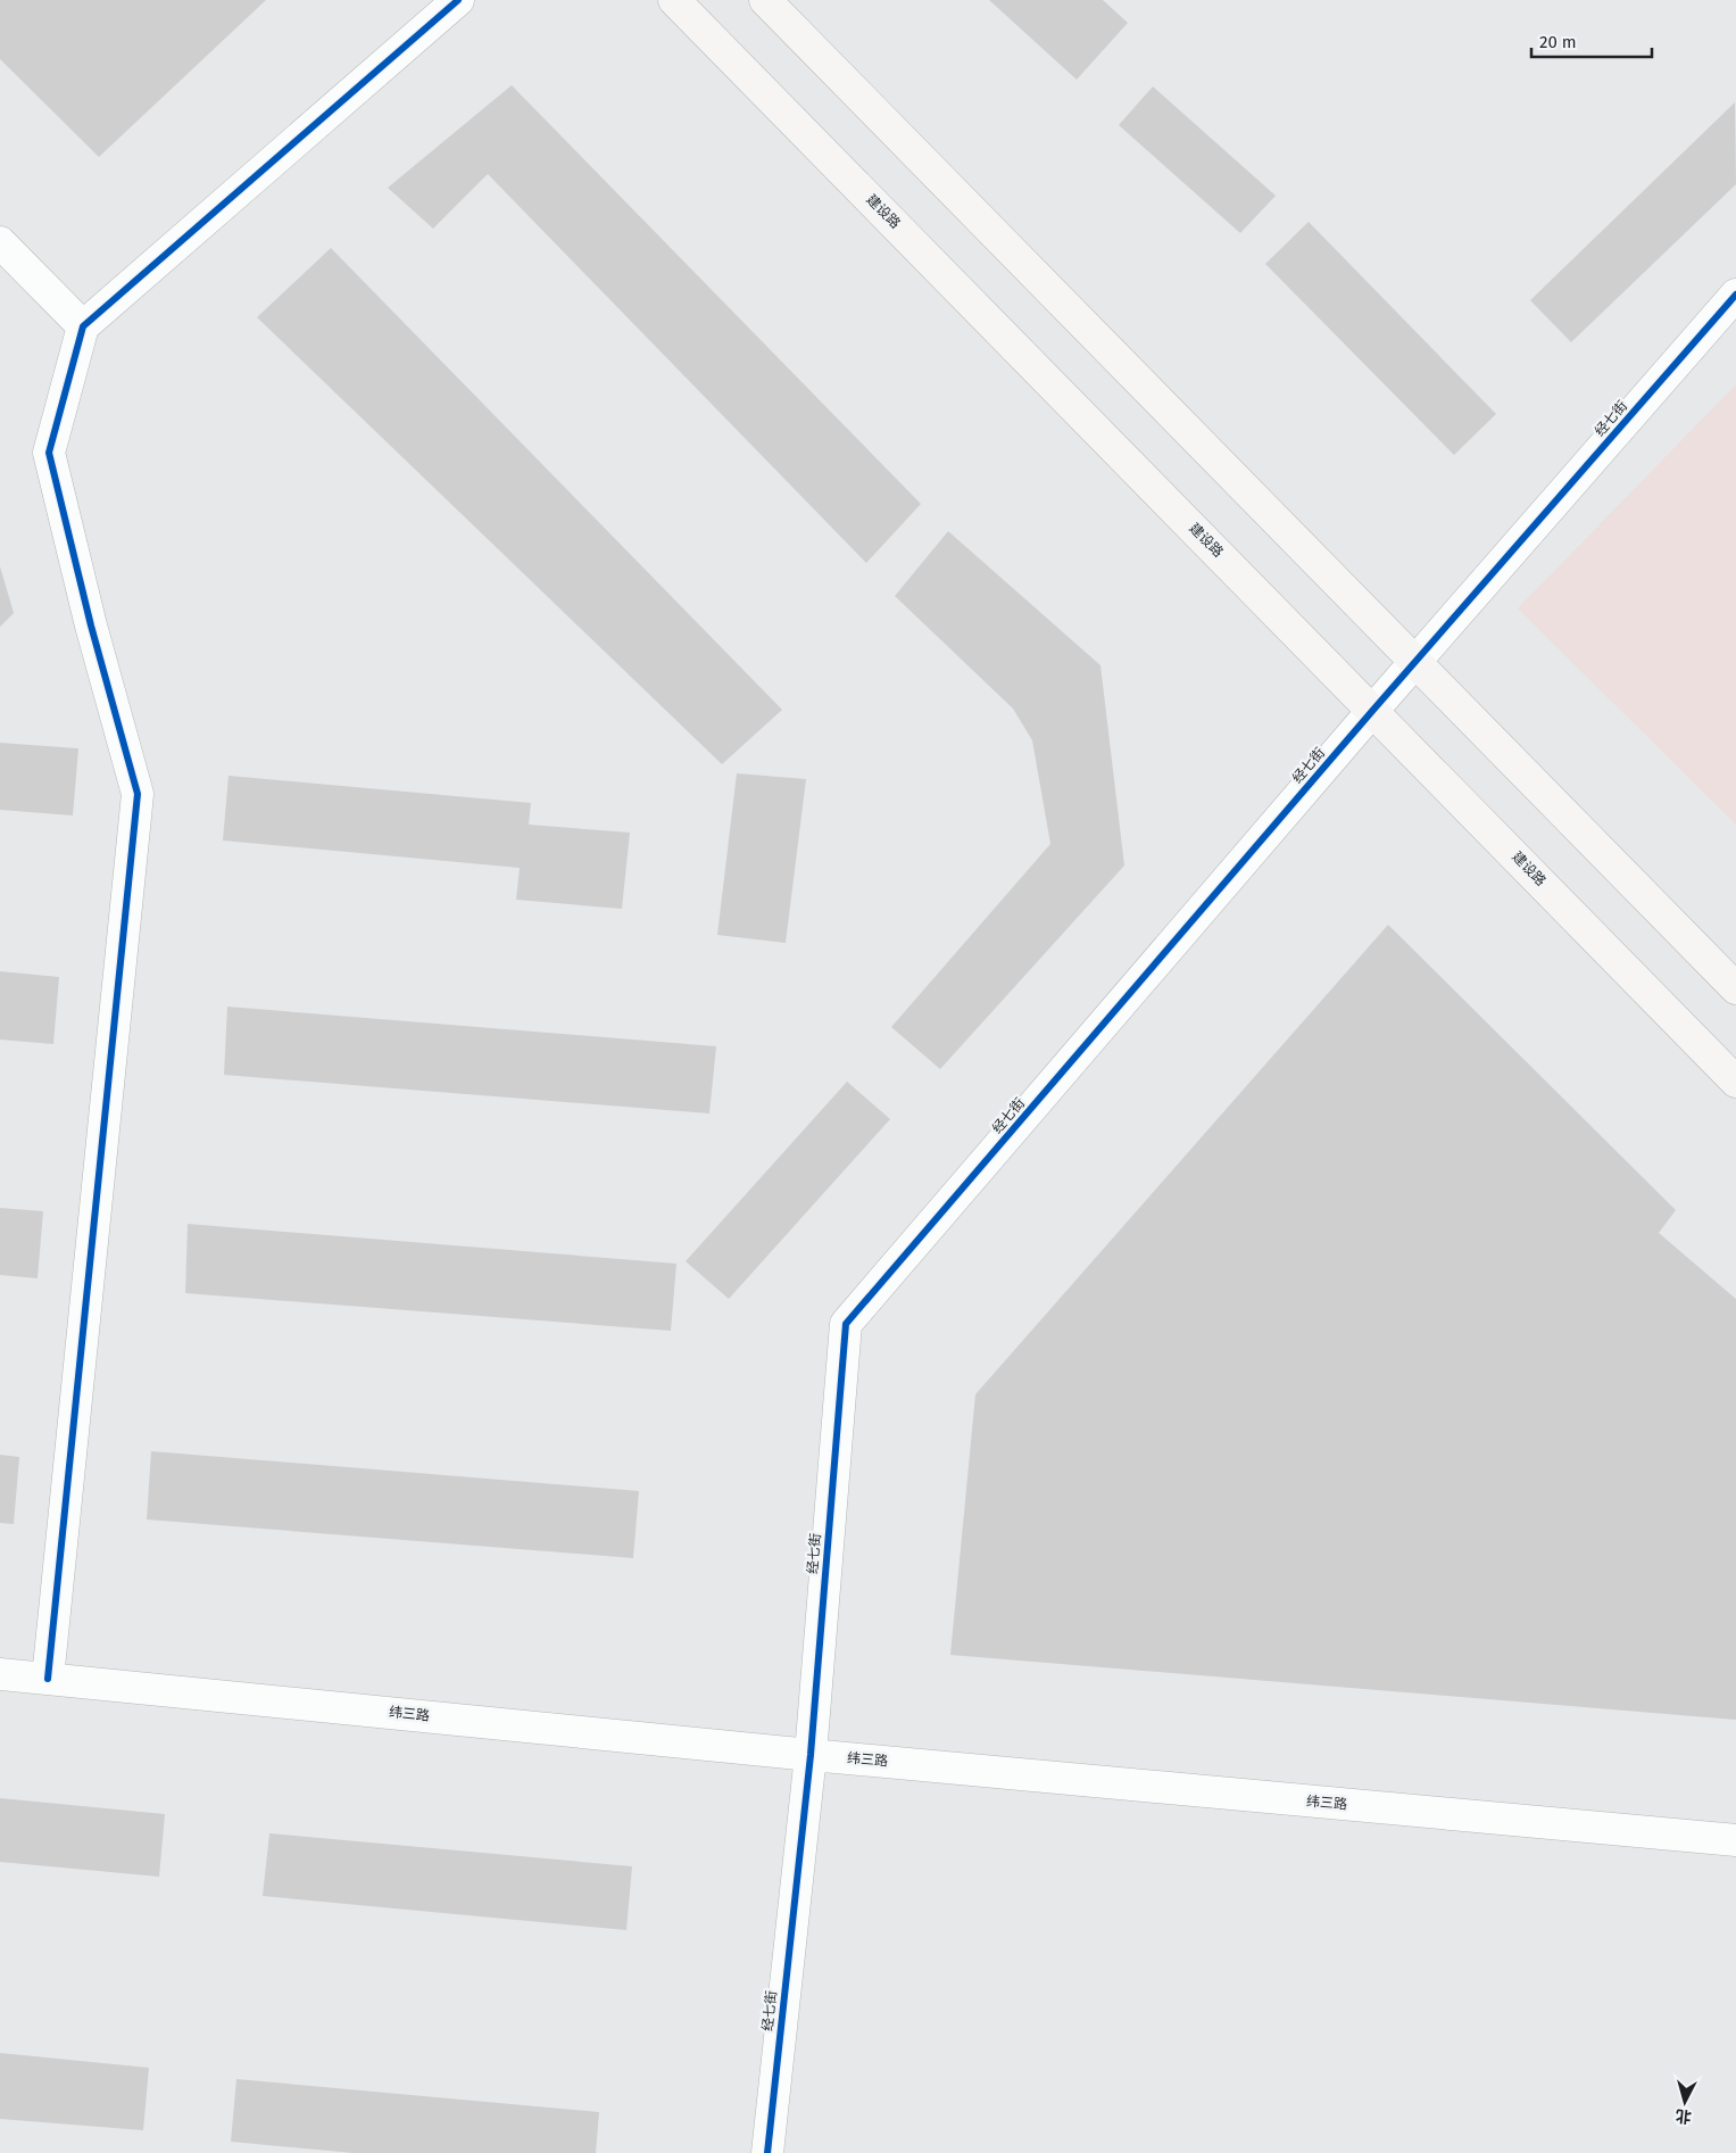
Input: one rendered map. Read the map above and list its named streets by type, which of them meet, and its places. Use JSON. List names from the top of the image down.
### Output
{
  "streets": {
    "main road": ["建设路"],
    "street": ["经七街", "纬三路"]
  },
  "crossings": [
    ["建设路", "经七街"],
    ["经七街", "纬三路"]
  ],
  "scale_bar": "20 m",
  "north": "bottom"
}
